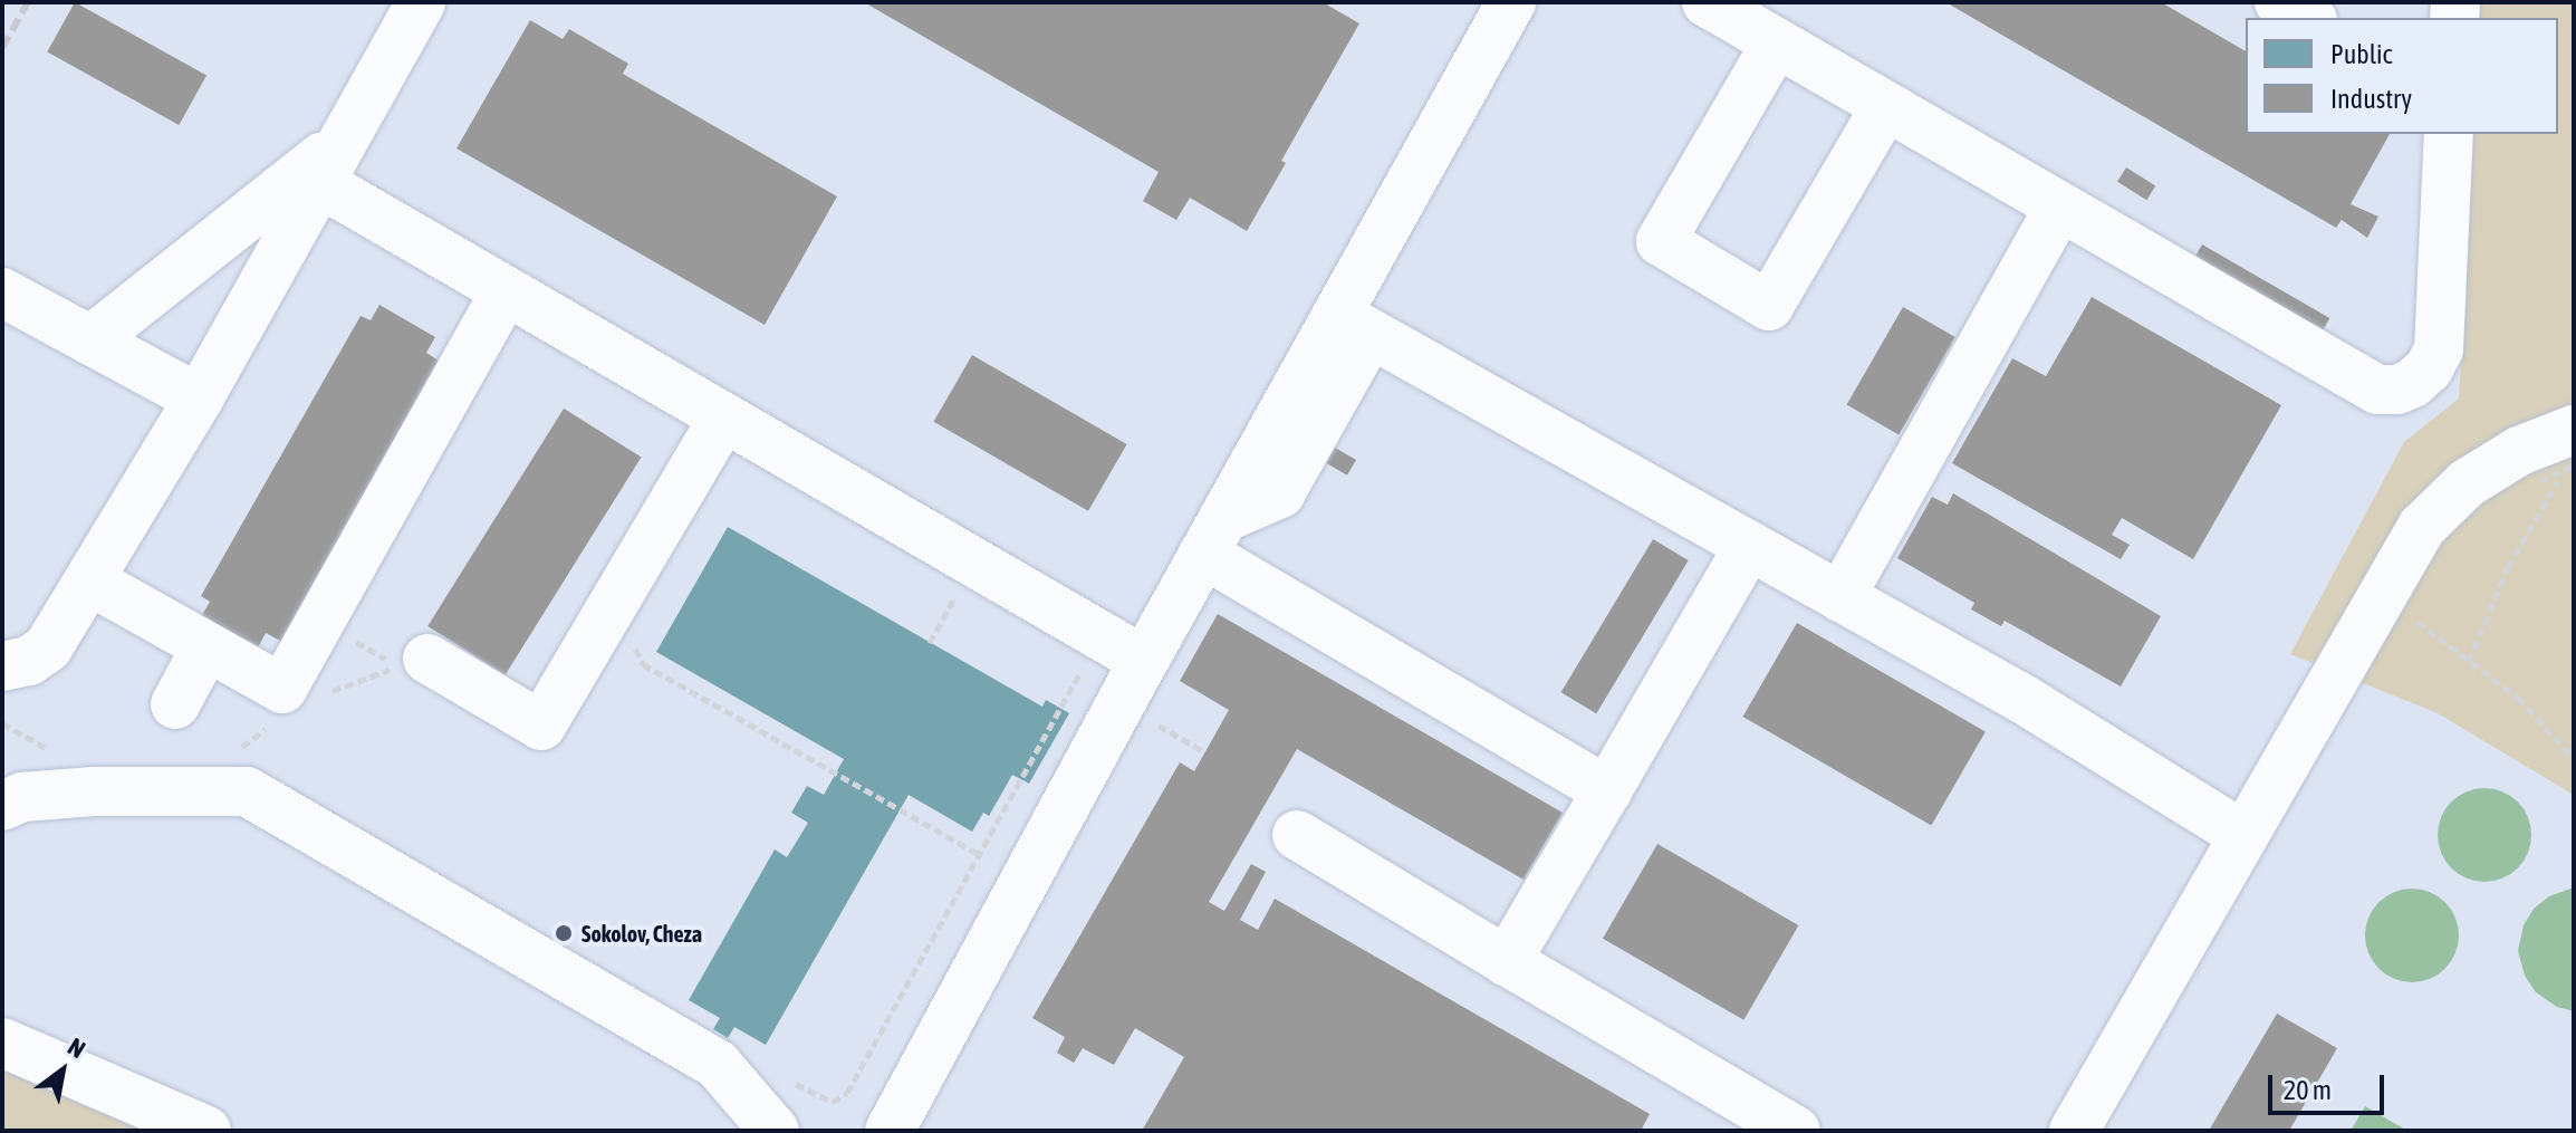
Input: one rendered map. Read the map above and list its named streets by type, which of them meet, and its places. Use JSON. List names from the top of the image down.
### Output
{
  "places": ["Sokolov, Cheza"],
  "legend": ["Public", "Industry"],
  "scale_bar": "20 m",
  "north": "top right"
}
